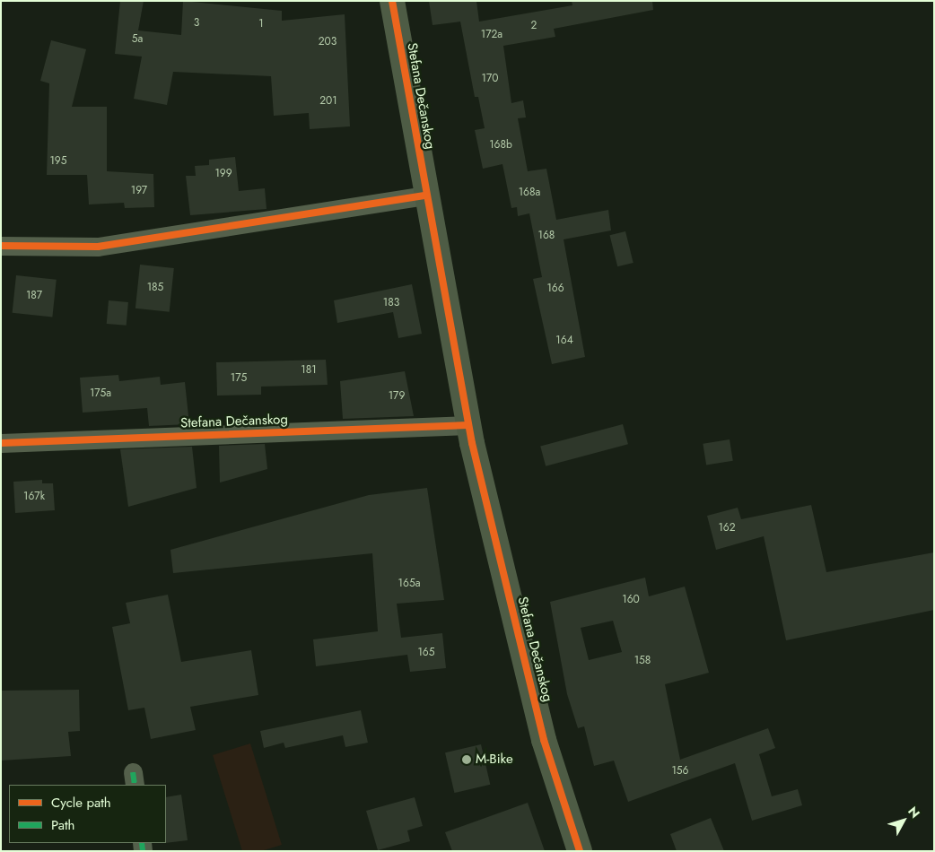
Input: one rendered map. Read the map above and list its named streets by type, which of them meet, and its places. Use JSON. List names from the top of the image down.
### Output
{
  "streets": {
    "main road": ["Stefana Dečanskog"]
  },
  "places": ["M-Bike"],
  "house_numbers": [
    "3",
    "1",
    "2",
    "172a",
    "5a",
    "203",
    "170",
    "201",
    "168b",
    "195",
    "199",
    "197",
    "168a",
    "168",
    "185",
    "166",
    "187",
    "183",
    "164",
    "181",
    "175",
    "175a",
    "179",
    "167k",
    "162",
    "165a",
    "160",
    "165",
    "158",
    "156"
  ],
  "legend": ["Cycle path", "Path"],
  "north": "top right"
}
